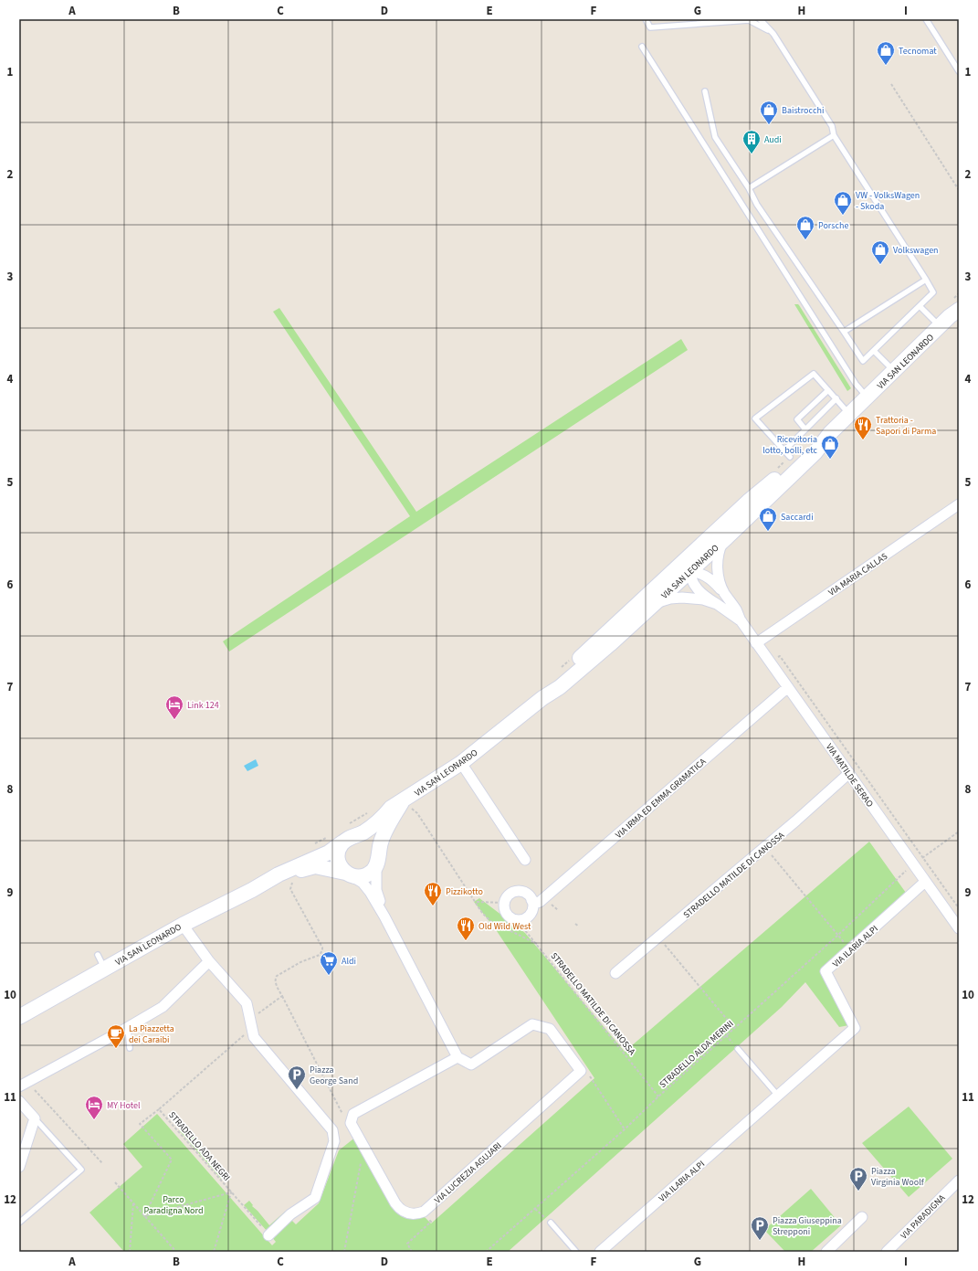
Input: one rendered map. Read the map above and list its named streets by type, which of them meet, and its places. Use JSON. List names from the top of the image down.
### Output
{
  "streets": {
    "main road": ["VIA SAN LEONARDO"],
    "street": [
      "VIA MARIA CALLAS",
      "VIA MATILDE SERAO",
      "VIA IRMA ED EMMA GRAMATICA",
      "STRADELLO MATILDE DI CANOSSA",
      "VIA ILARIA ALPI",
      "VIA LUCREZIA AGUJARI",
      "VIA PARADIGNA"
    ],
    "path": ["STRADELLO ALDA MERINI", "STRADELLO ADA NEGRI"]
  },
  "crossings": [
    ["VIA SAN LEONARDO", "VIA MATILDE SERAO"],
    ["VIA MARIA CALLAS", "VIA MATILDE SERAO"],
    ["VIA MATILDE SERAO", "VIA IRMA ED EMMA GRAMATICA"],
    ["VIA MATILDE SERAO", "STRADELLO MATILDE DI CANOSSA"],
    ["VIA MATILDE SERAO", "VIA ILARIA ALPI"],
    ["VIA MATILDE SERAO", "STRADELLO ALDA MERINI"],
    ["VIA IRMA ED EMMA GRAMATICA", "STRADELLO MATILDE DI CANOSSA"],
    ["STRADELLO MATILDE DI CANOSSA", "STRADELLO ALDA MERINI"]
  ],
  "parks": ["Parco Paradigna Nord"],
  "places": {
    "shop": [
      "Tecnomat",
      "Baistrocchi",
      "VW - VolksWagen - Skoda",
      "Porsche",
      "Volkswagen",
      "Ricevitoria lotto, bolli, etc",
      "Saccardi"
    ],
    "building": ["Audi"],
    "restaurant": ["Trattoria - Sapori di Parma", "Pizzikotto", "Old Wild West"],
    "hotel": ["Link 124", "MY Hotel"],
    "supermarket": ["Aldi"],
    "cafe": ["La Piazzetta dei Caraibi"],
    "parking": ["Piazza George Sand", "Piazza Virginia Woolf", "Piazza Giuseppina Strepponi"]
  },
  "grid": {
    "columns": [
      "A",
      "B",
      "C",
      "D",
      "E",
      "F",
      "G",
      "H",
      "I"
    ],
    "rows": [
      "1",
      "2",
      "3",
      "4",
      "5",
      "6",
      "7",
      "8",
      "9",
      "10",
      "11",
      "12"
    ]
  }
}
